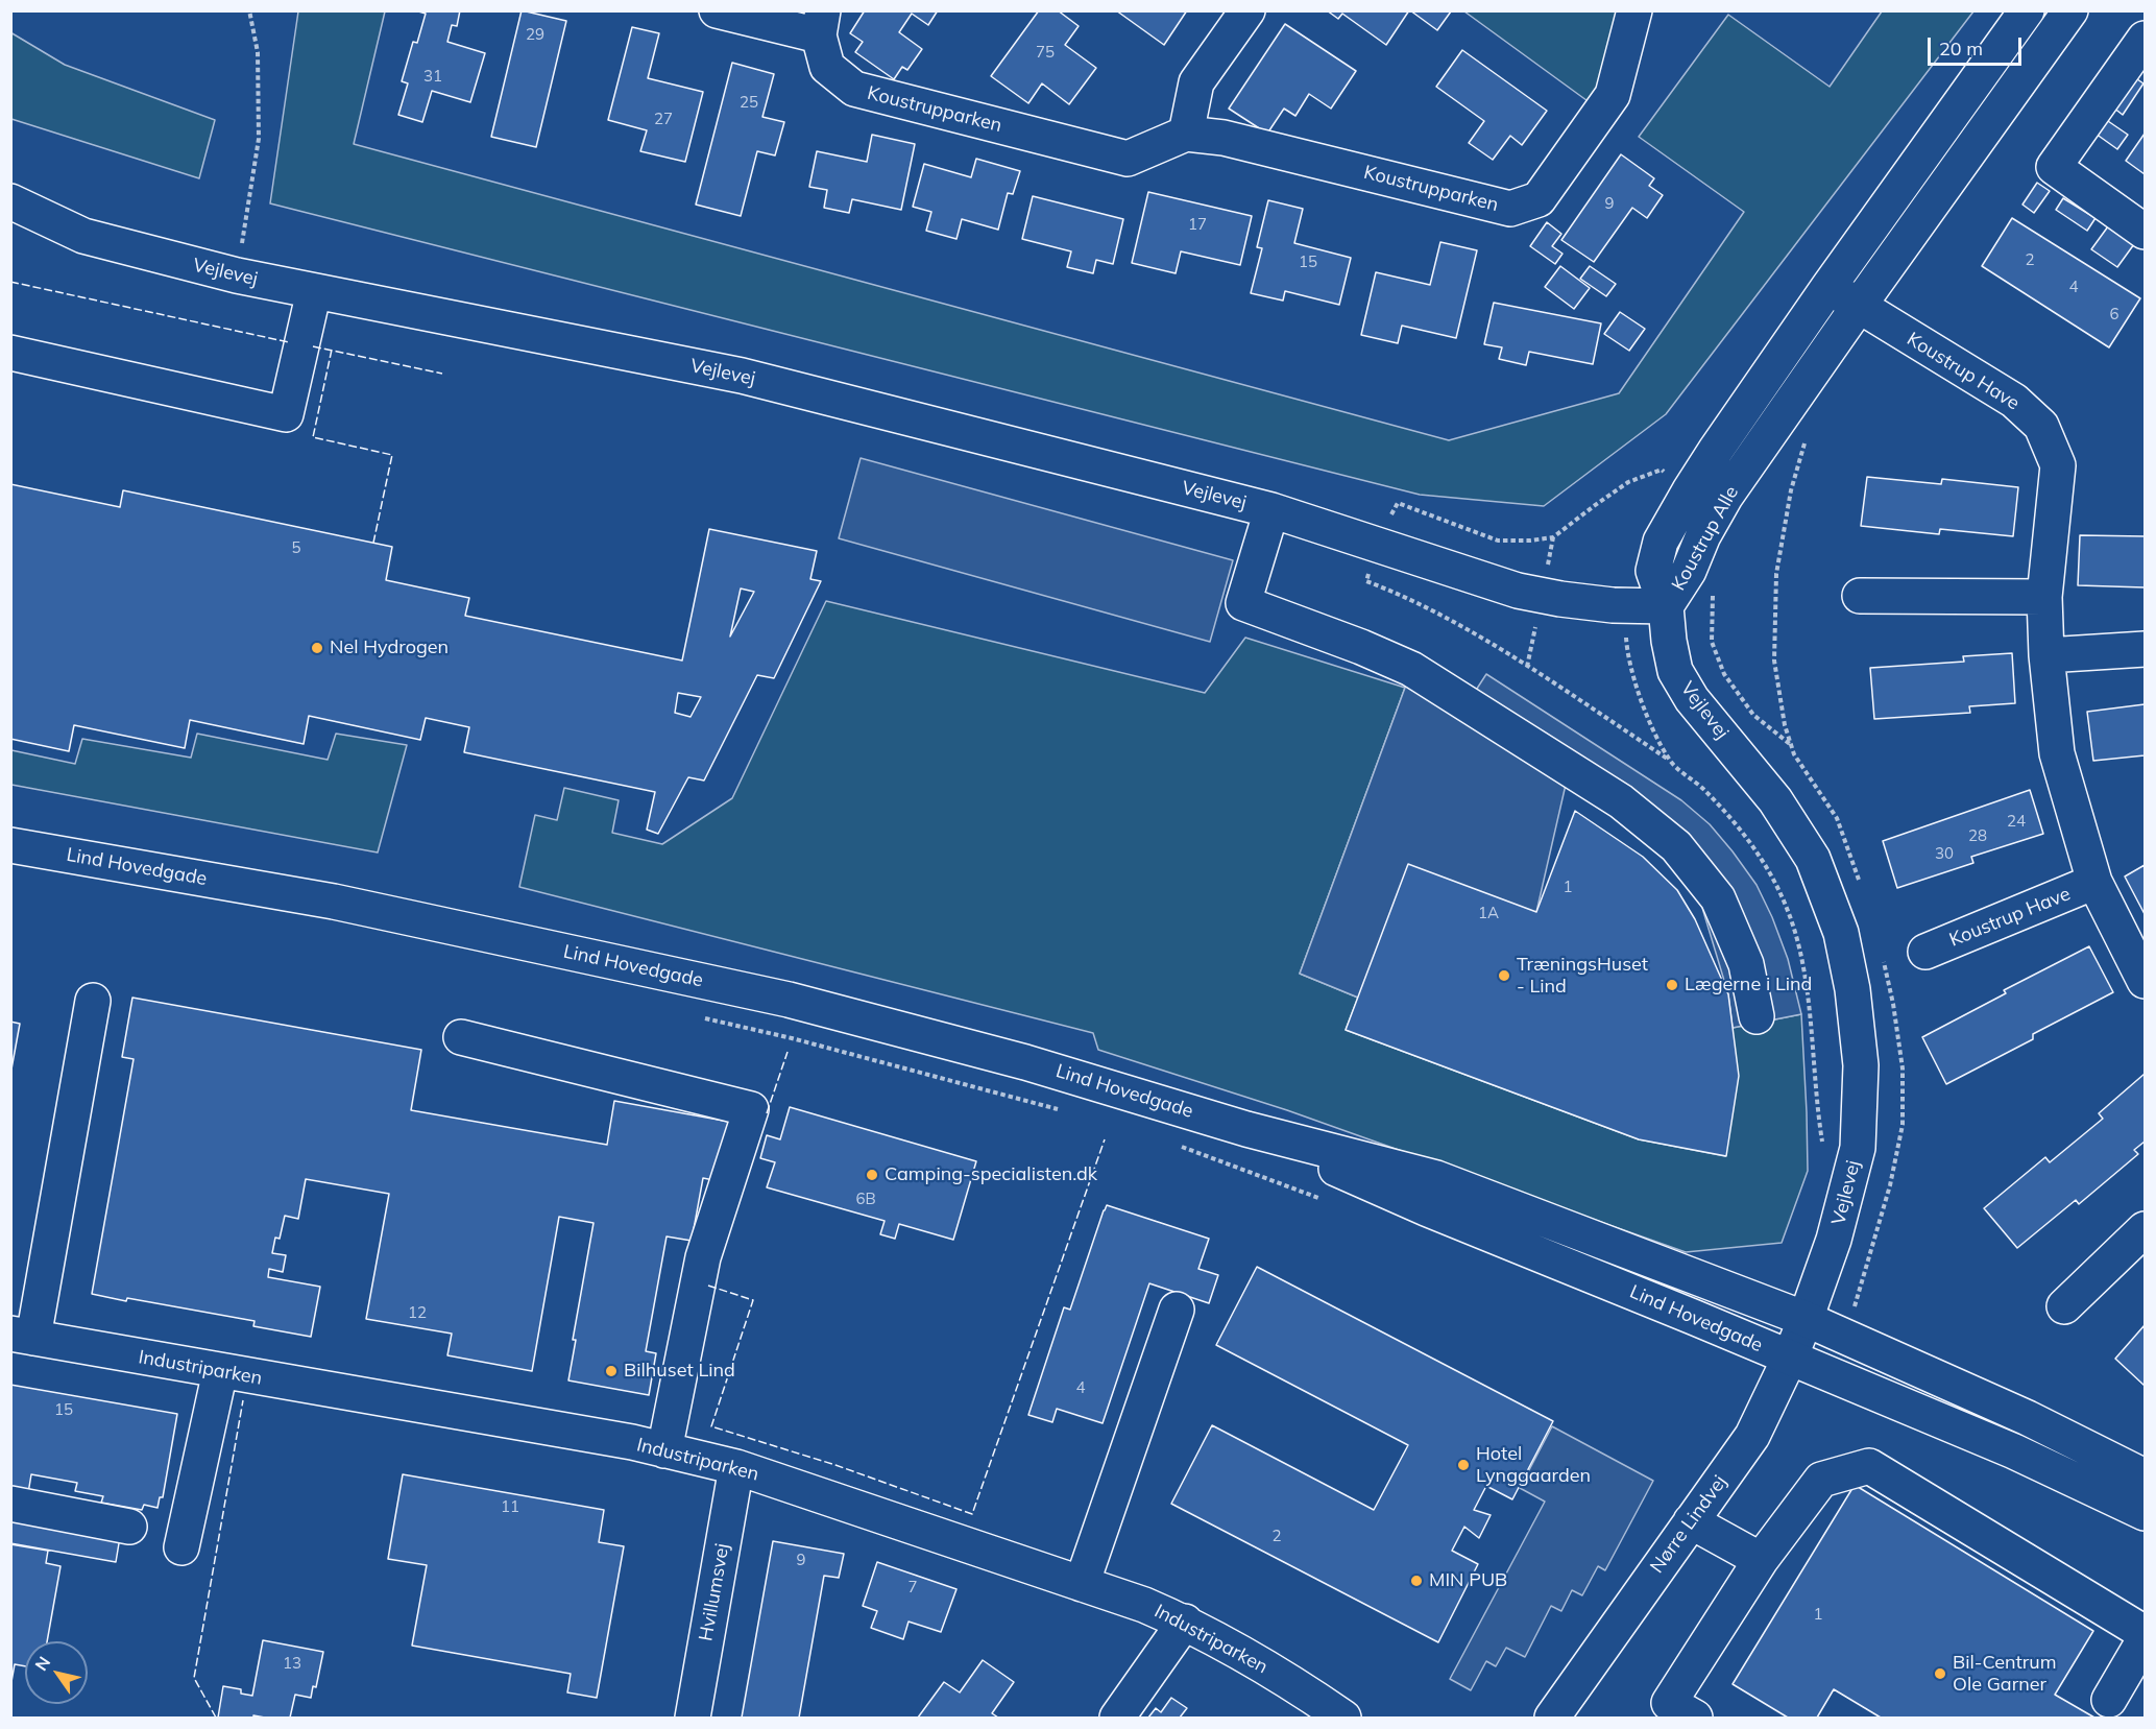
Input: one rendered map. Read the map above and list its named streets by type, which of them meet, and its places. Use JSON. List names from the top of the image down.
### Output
{
  "streets": {
    "street": [
      "Koustrupparken",
      "Vejlevej",
      "Koustrup Have",
      "Koustrup Alle",
      "Lind Hovedgade",
      "Industriparken",
      "Nørre Lindvej",
      "Hvillumsvej"
    ]
  },
  "crossings": [
    ["Vejlevej", "Koustrup Alle"],
    ["Vejlevej", "Lind Hovedgade"],
    ["Vejlevej", "Nørre Lindvej"],
    ["Koustrup Have", "Koustrup Alle"],
    ["Lind Hovedgade", "Nørre Lindvej"],
    ["Industriparken", "Hvillumsvej"]
  ],
  "places": [
    "Nel Hydrogen",
    "TræningsHuset - Lind",
    "Lægerne i Lind",
    "Camping-specialisten.dk",
    "Bilhuset Lind",
    "Hotel Lynggaarden",
    "MIN PUB",
    "Bil-Centrum Ole Garner"
  ],
  "house_numbers": [
    "29",
    "75",
    "31",
    "25",
    "27",
    "9",
    "17",
    "2",
    "15",
    "4",
    "6",
    "5",
    "24",
    "28",
    "30",
    "1",
    "1A",
    "6B",
    "12",
    "4",
    "15",
    "11",
    "2",
    "9",
    "7",
    "1",
    "13"
  ],
  "scale_bar": "20 m",
  "north": "top left"
}
